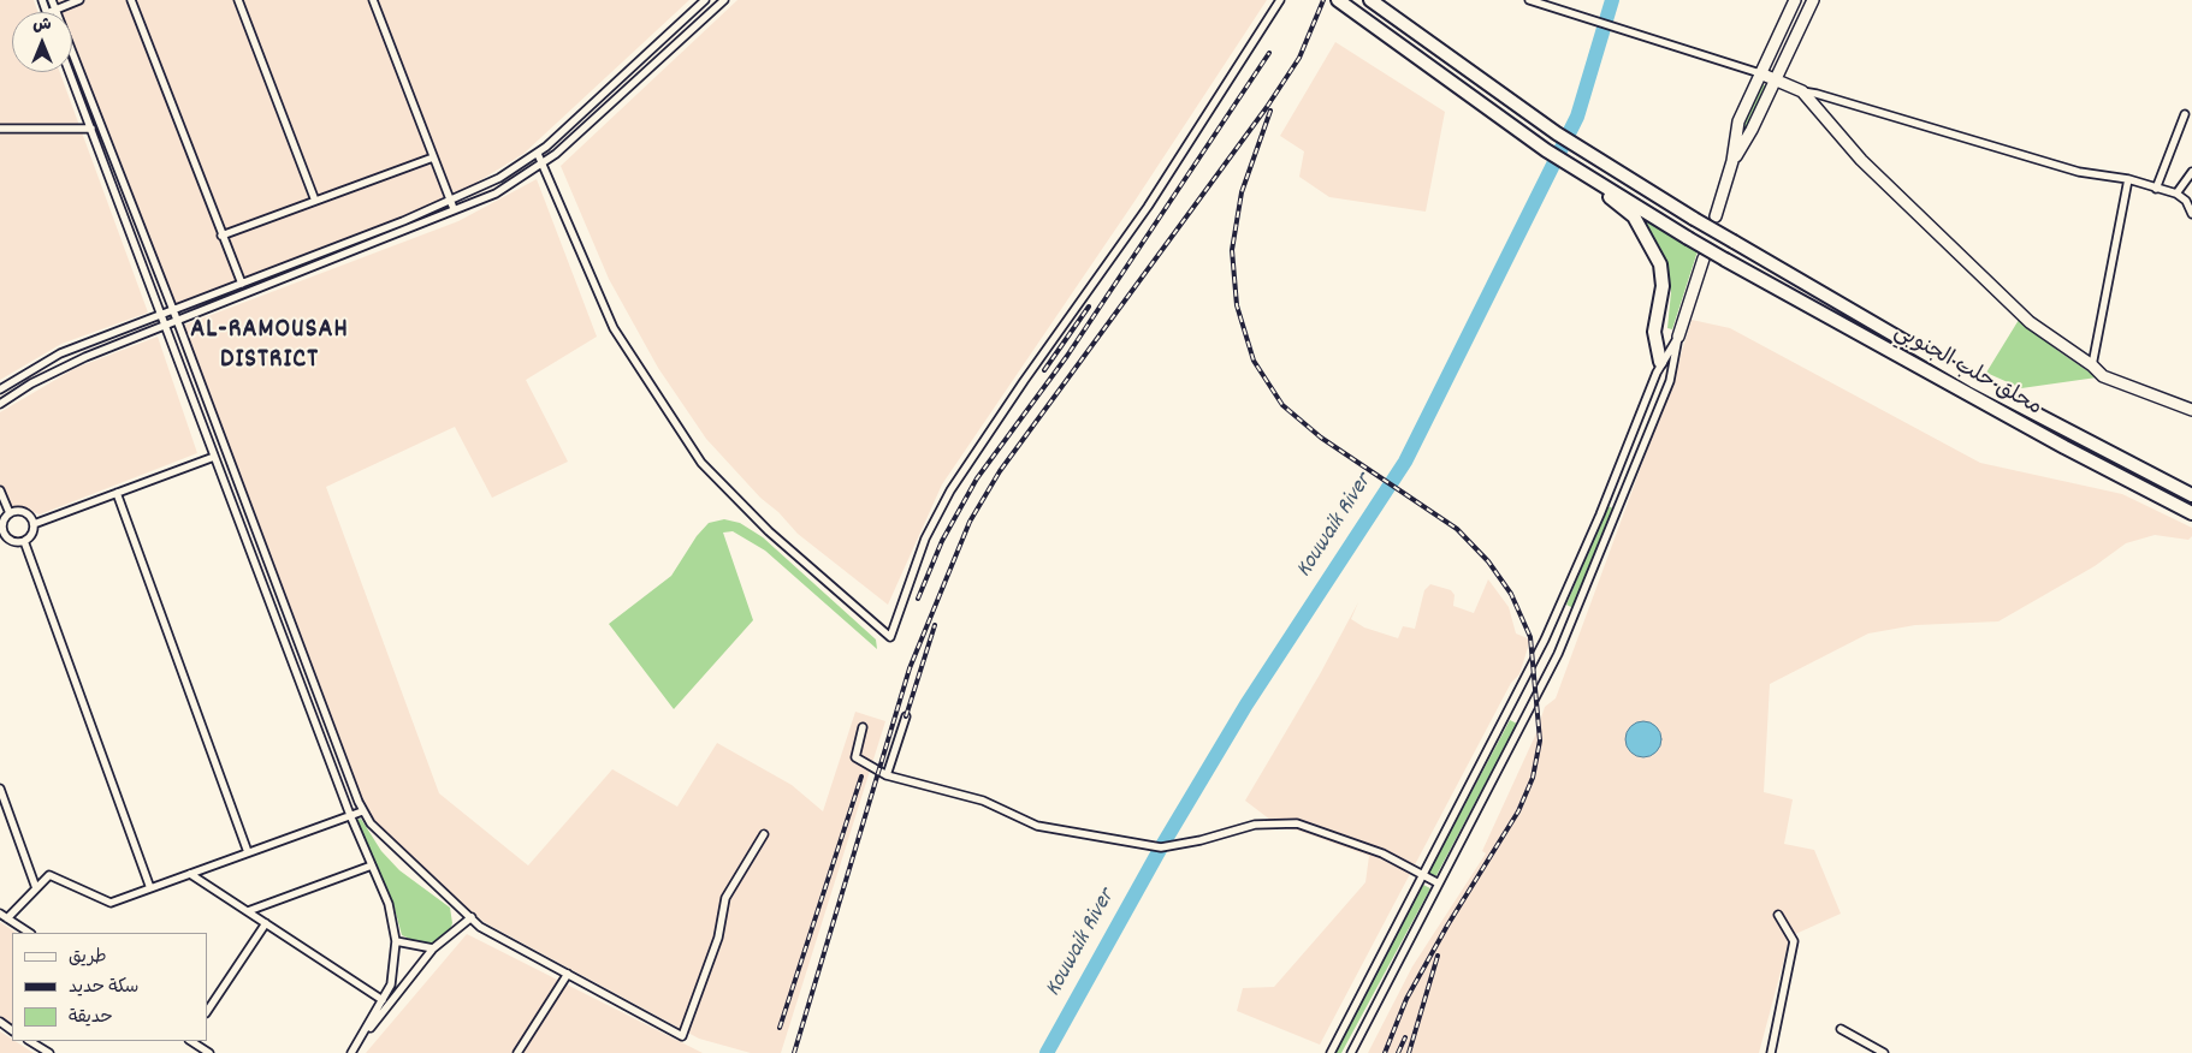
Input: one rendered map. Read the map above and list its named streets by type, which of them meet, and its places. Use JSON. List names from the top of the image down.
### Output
{
  "streets": {
    "highway": ["محلق حلب الجنوبي"]
  },
  "districts": ["AL-RAMOUSAH DISTRICT"],
  "water": ["Kouwaik River"],
  "legend": ["طريق", "سكة حديد", "حديقة"],
  "north": "top"
}
